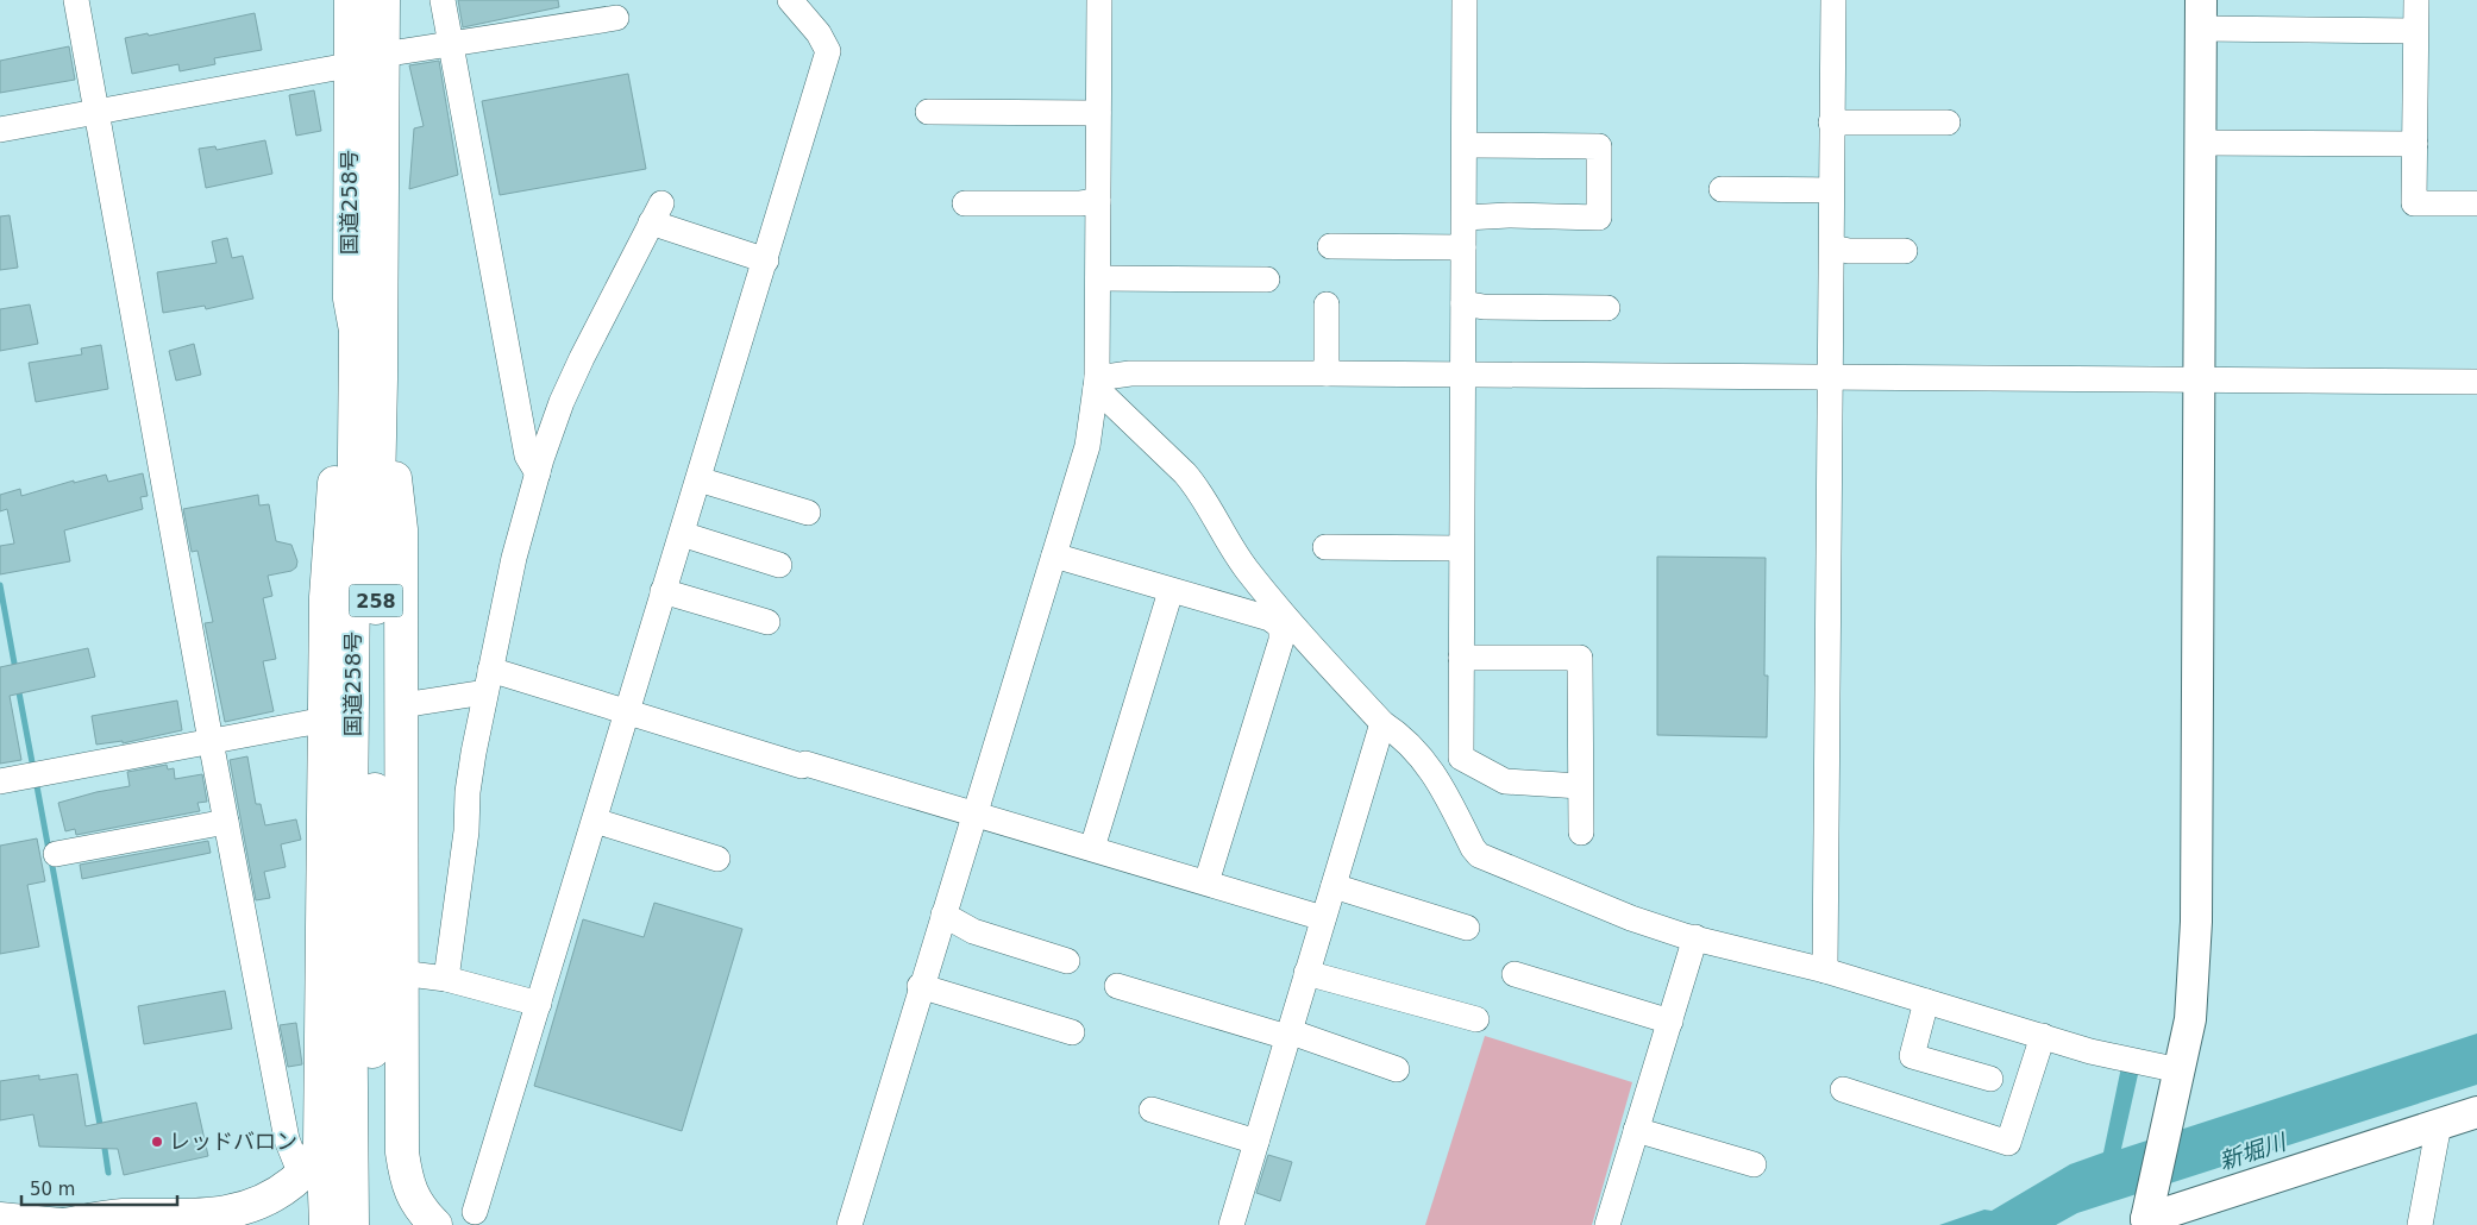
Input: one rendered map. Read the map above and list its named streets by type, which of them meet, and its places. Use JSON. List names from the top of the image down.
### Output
{
  "streets": {
    "main road": ["国道258号", "258"]
  },
  "crossings": [
    ["国道258号", "258"]
  ],
  "water": ["新堀川"],
  "places": ["レッドバロン"],
  "scale_bar": "50 m"
}
